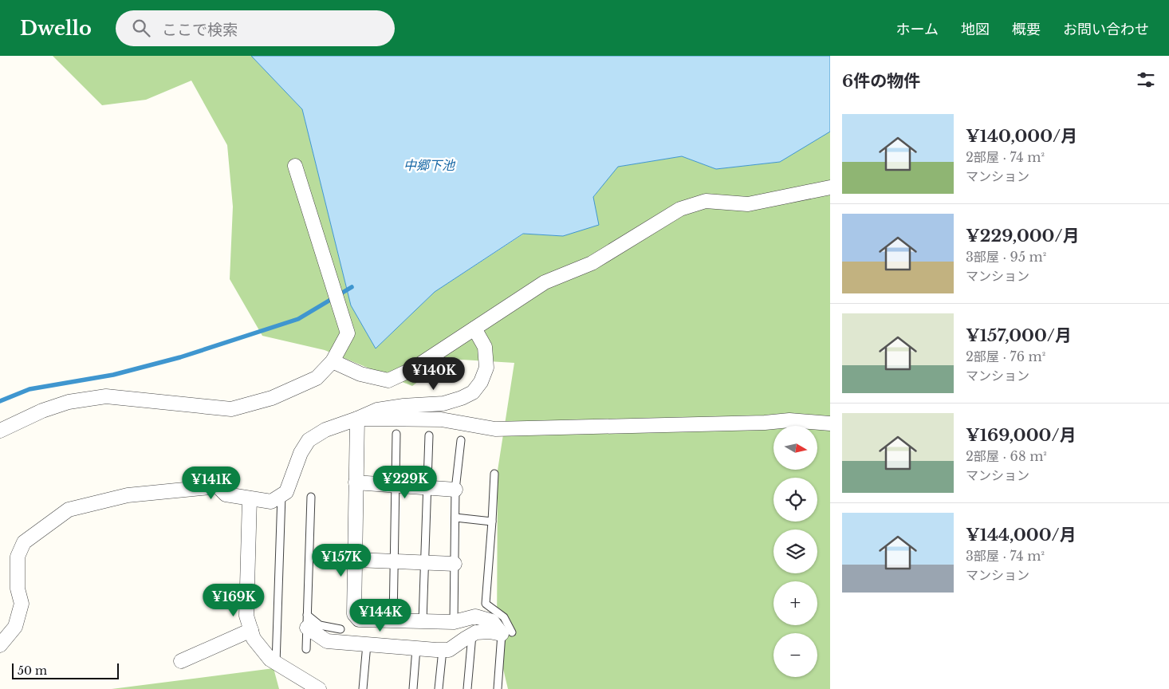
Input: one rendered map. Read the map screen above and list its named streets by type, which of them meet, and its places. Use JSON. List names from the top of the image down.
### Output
{
  "water": ["中郷下池"],
  "scale_bar": "50 m",
  "north": "right",
  "page": {
    "header": "Dwello",
    "search": "ここで検索",
    "nav": [
      "ホーム",
      "地図",
      "概要",
      "お問い合わせ"
    ],
    "heading": "6件の物件",
    "list": [
      {
        "name": "¥140,000/月",
        "note": "2部屋 · 74 m² · マンション"
      },
      {
        "name": "¥229,000/月",
        "note": "3部屋 · 95 m² · マンション"
      },
      {
        "name": "¥157,000/月",
        "note": "2部屋 · 76 m² · マンション"
      },
      {
        "name": "¥169,000/月",
        "note": "2部屋 · 68 m² · マンション"
      },
      {
        "name": "¥144,000/月",
        "note": "3部屋 · 74 m² · マンション"
      }
    ],
    "price": [
      "¥140K",
      "¥229K",
      "¥141K",
      "¥157K",
      "¥169K",
      "¥144K"
    ],
    "map_buttons": ["+", "−"],
    "scale": "50 m"
  }
}
